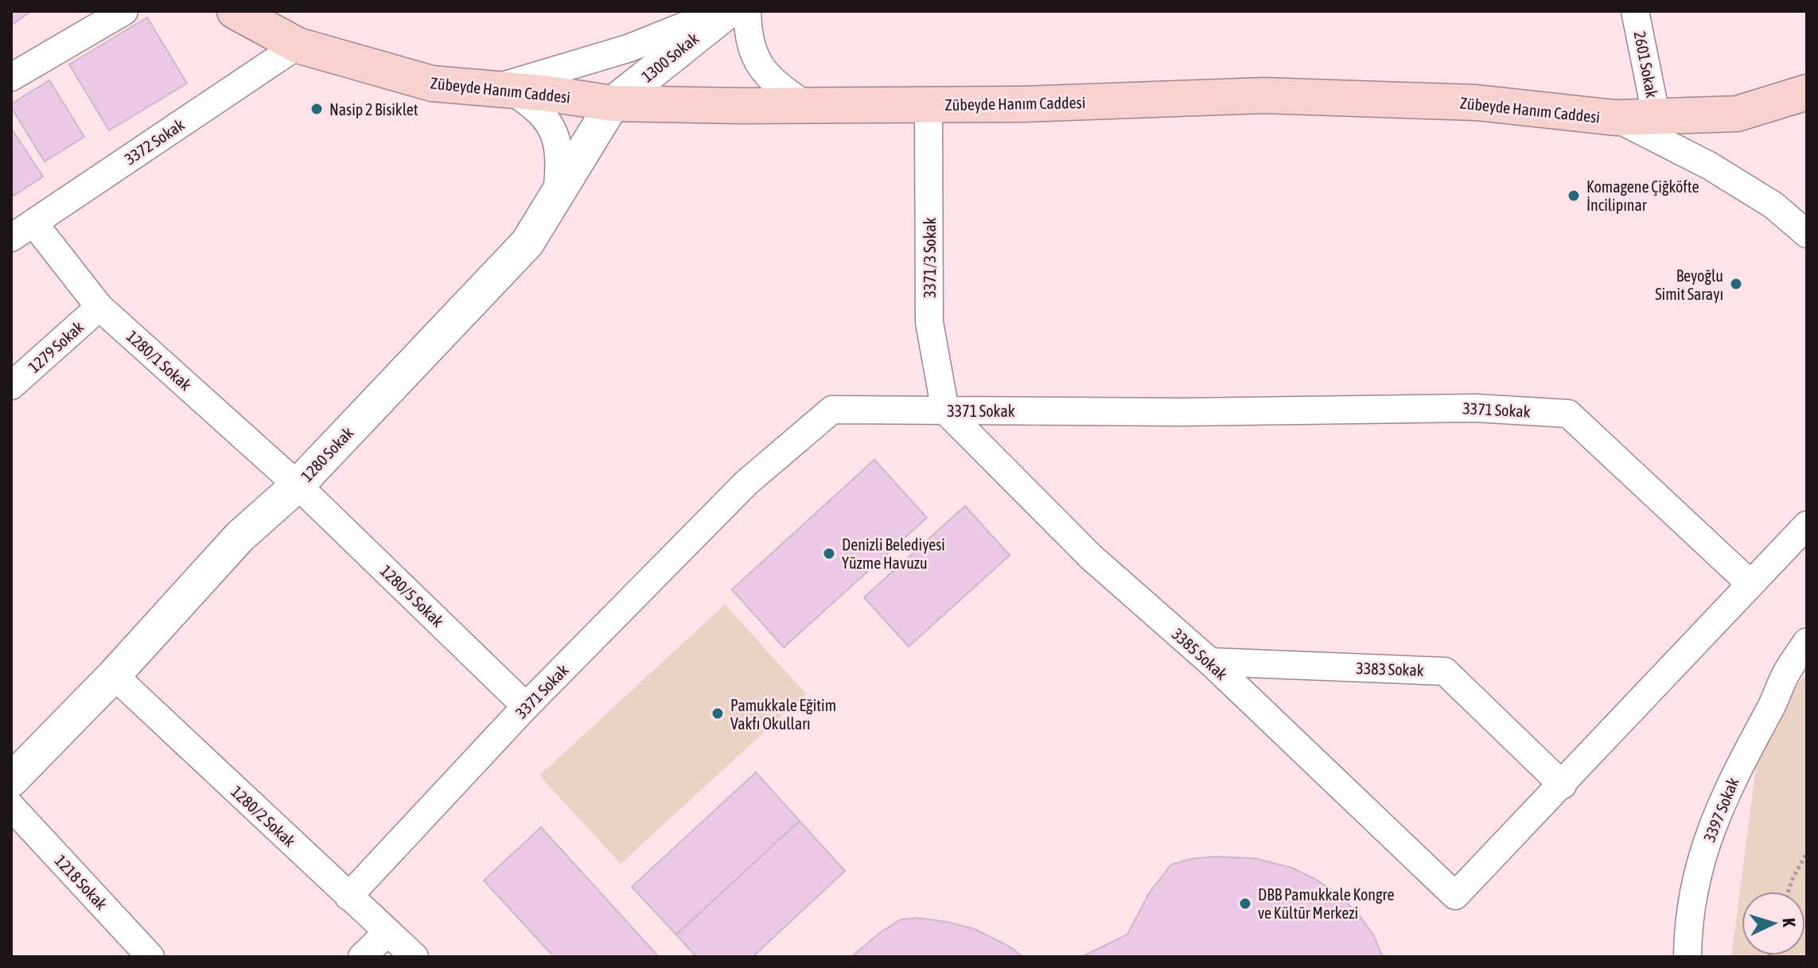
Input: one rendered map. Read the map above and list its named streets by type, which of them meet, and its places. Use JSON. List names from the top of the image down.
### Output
{
  "streets": {
    "main road": ["Zübeyde Hanım Caddesi"],
    "street": [
      "1300 Sokak",
      "2601 Sokak",
      "3372 Sokak",
      "3371/3 Sokak",
      "1279 Sokak",
      "1280/1 Sokak",
      "3371 Sokak",
      "1280 Sokak",
      "1280/5 Sokak",
      "3385 Sokak",
      "3383 Sokak",
      "3397 Sokak",
      "1280/2 Sokak",
      "1218 Sokak"
    ]
  },
  "crossings": [
    ["1300 Sokak", "Zübeyde Hanım Caddesi"],
    ["1300 Sokak", "1280 Sokak"],
    ["2601 Sokak", "Zübeyde Hanım Caddesi"],
    ["Zübeyde Hanım Caddesi", "3372 Sokak"],
    ["Zübeyde Hanım Caddesi", "3371/3 Sokak"],
    ["Zübeyde Hanım Caddesi", "1280 Sokak"],
    ["3372 Sokak", "1280/1 Sokak"],
    ["3371/3 Sokak", "3371 Sokak"],
    ["3371/3 Sokak", "3385 Sokak"],
    ["1279 Sokak", "1280/1 Sokak"],
    ["1280/1 Sokak", "1280 Sokak"],
    ["1280/1 Sokak", "1280/5 Sokak"],
    ["3371 Sokak", "1280/5 Sokak"],
    ["3371 Sokak", "3385 Sokak"],
    ["3371 Sokak", "1280/2 Sokak"],
    ["1280 Sokak", "1280/5 Sokak"],
    ["1280 Sokak", "1280/2 Sokak"],
    ["3385 Sokak", "3383 Sokak"]
  ],
  "places": [
    "Nasip 2 Bisiklet",
    "Komagene Çiğköfte İncilipınar",
    "Beyoğlu Simit Sarayı",
    "Denizli Belediyesi Yüzme Havuzu",
    "Pamukkale Eğitim Vakfı Okulları",
    "DBB Pamukkale Kongre ve Kültür Merkezi"
  ],
  "north": "right"
}
